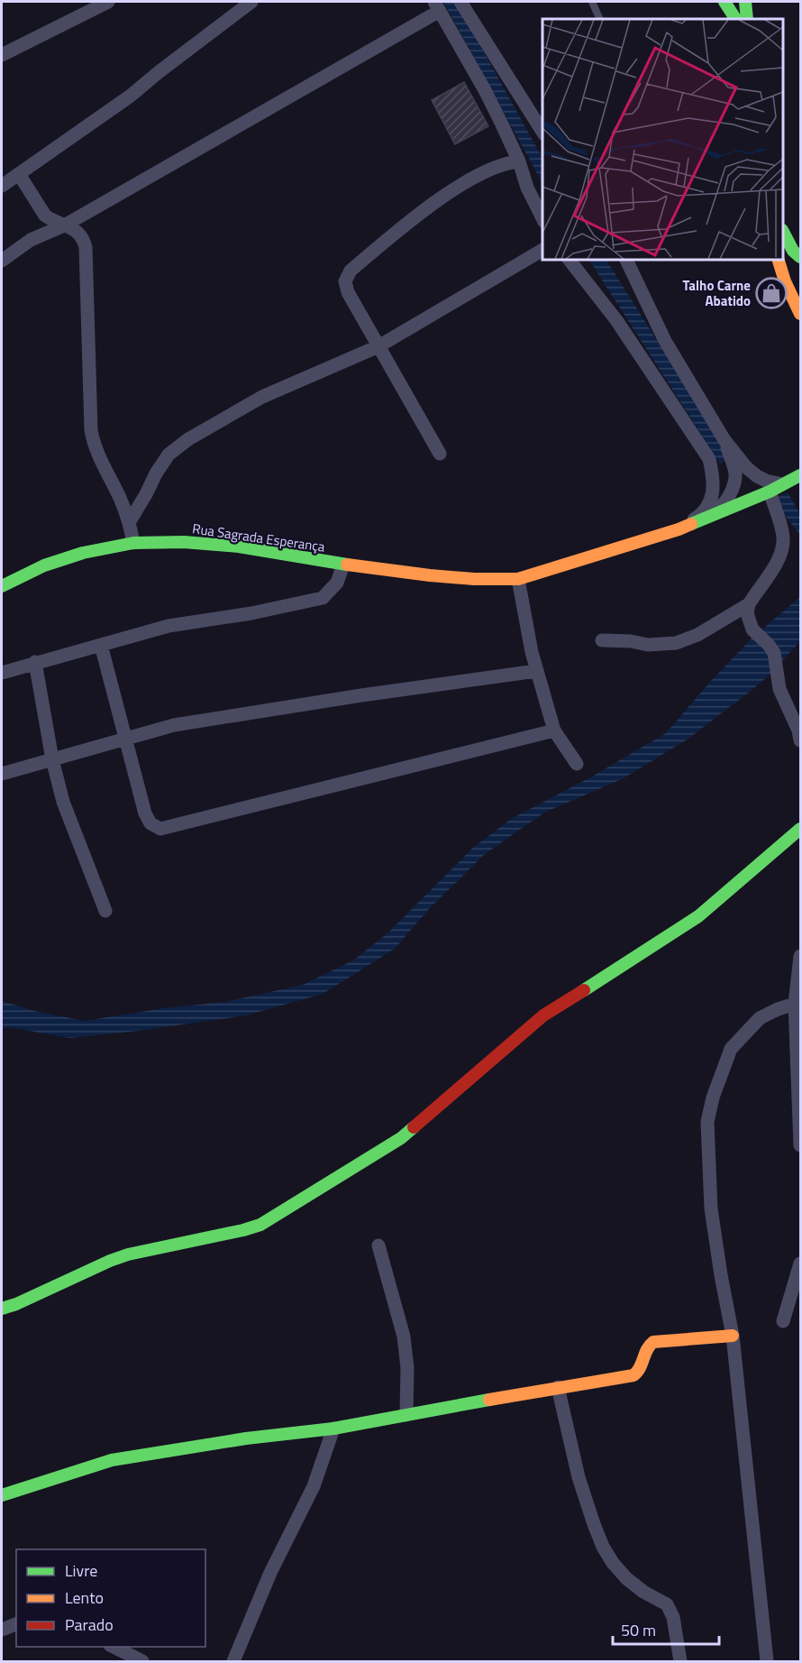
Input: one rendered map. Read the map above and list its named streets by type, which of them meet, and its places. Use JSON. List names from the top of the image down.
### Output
{
  "streets": {
    "street": ["Rua Sagrada Esperança"]
  },
  "places": {
    "shop": ["Talho Carne Abatido"]
  },
  "legend": ["Livre", "Lento", "Parado"],
  "scale_bar": "50 m"
}
